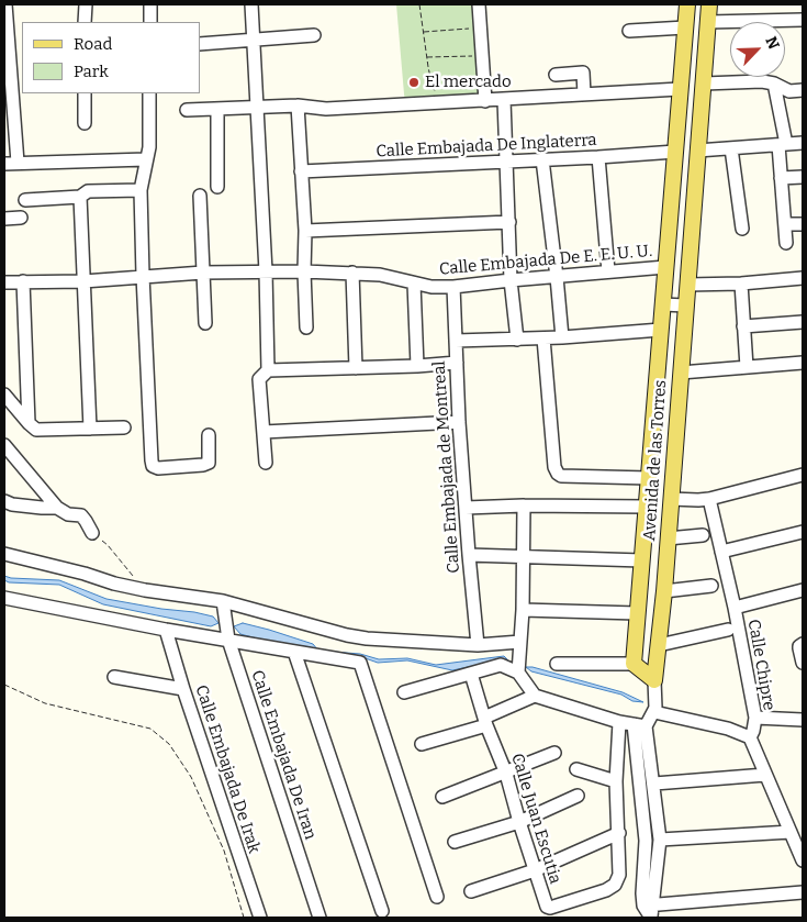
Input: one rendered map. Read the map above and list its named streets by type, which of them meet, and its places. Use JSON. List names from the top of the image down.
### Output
{
  "streets": {
    "main road": ["Avenida de las Torres"],
    "street": [
      "Calle Embajada De Inglaterra",
      "Calle Embajada De E. E. U. U.",
      "Calle Embajada de Montreal",
      "Calle Chipre",
      "Calle Embajada De Iran",
      "Calle Embajada De Irak",
      "Calle Juan Escutia"
    ]
  },
  "crossings": [
    ["Calle Embajada De E. E. U. U.", "Calle Embajada de Montreal"]
  ],
  "places": ["El mercado"],
  "legend": ["Road", "Park"],
  "north": "top right"
}
